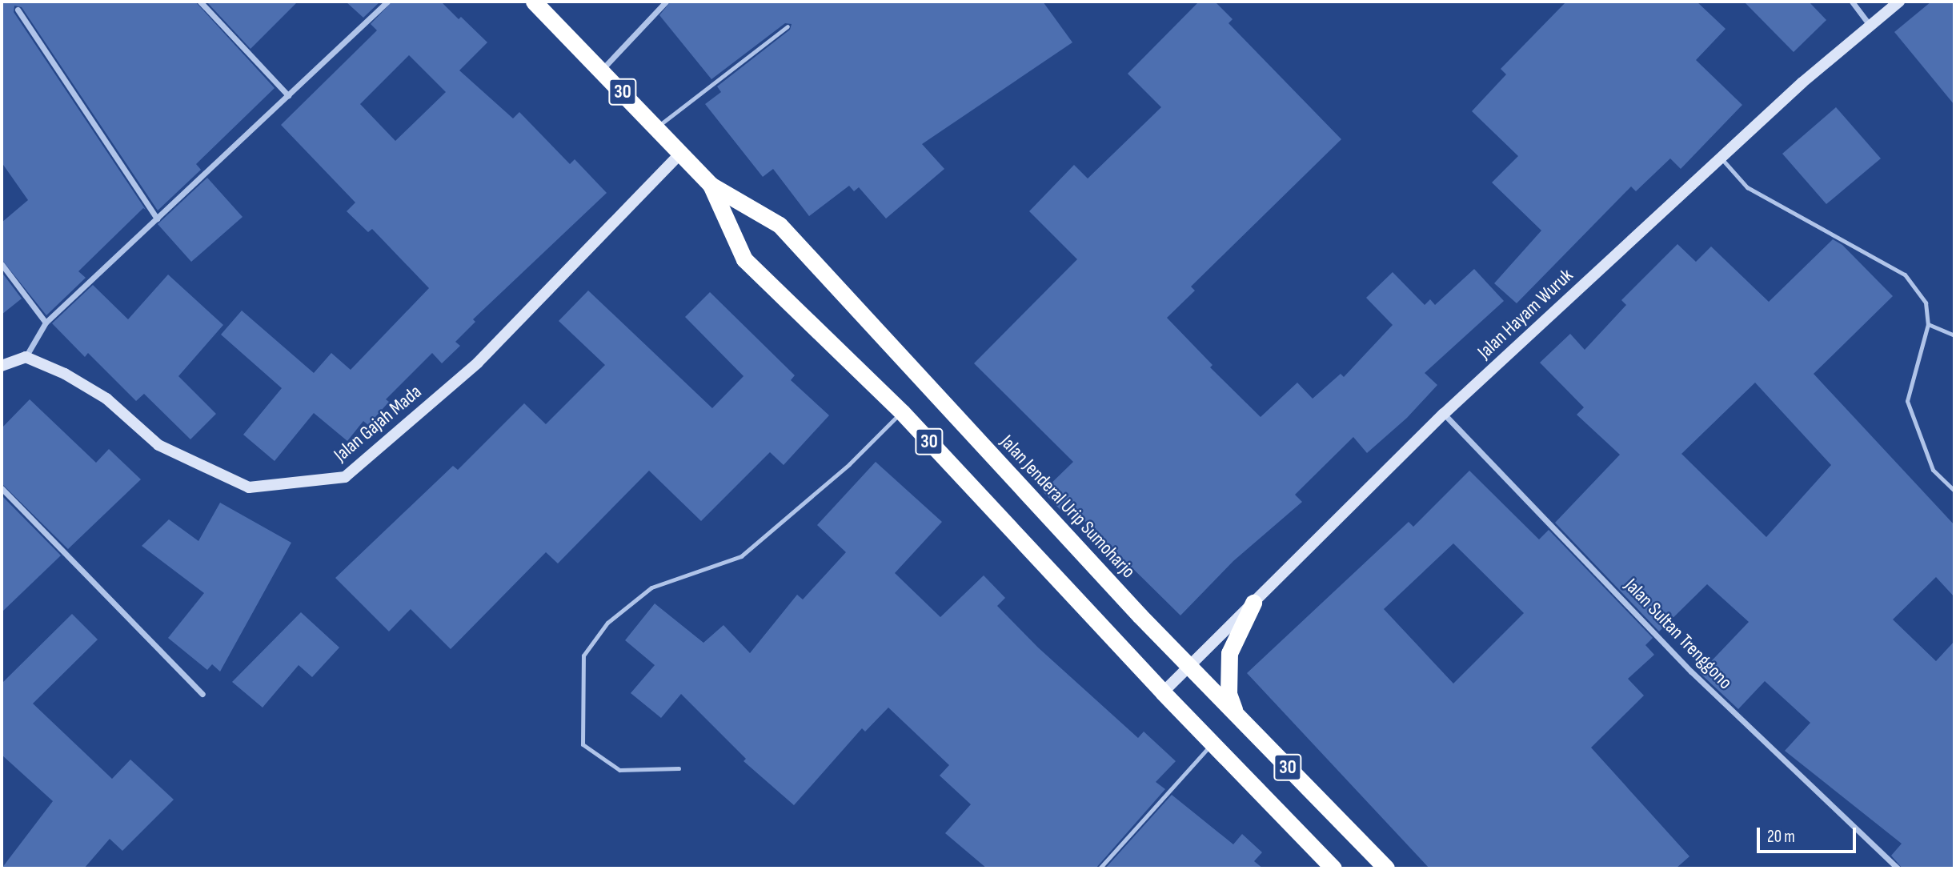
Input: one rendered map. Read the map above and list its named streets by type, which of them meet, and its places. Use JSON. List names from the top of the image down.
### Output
{
  "streets": {
    "highway": ["30", "Jalan Jenderal Urip Sumoharjo"],
    "main road": ["Jalan Hayam Wuruk", "Jalan Gajah Mada"],
    "street": ["Jalan Sultan Trenggono"]
  },
  "crossings": [
    ["Jalan Hayam Wuruk", "Jalan Jenderal Urip Sumoharjo"],
    ["Jalan Hayam Wuruk", "Jalan Sultan Trenggono"],
    ["Jalan Gajah Mada", "Jalan Jenderal Urip Sumoharjo"]
  ],
  "scale_bar": "20 m"
}
